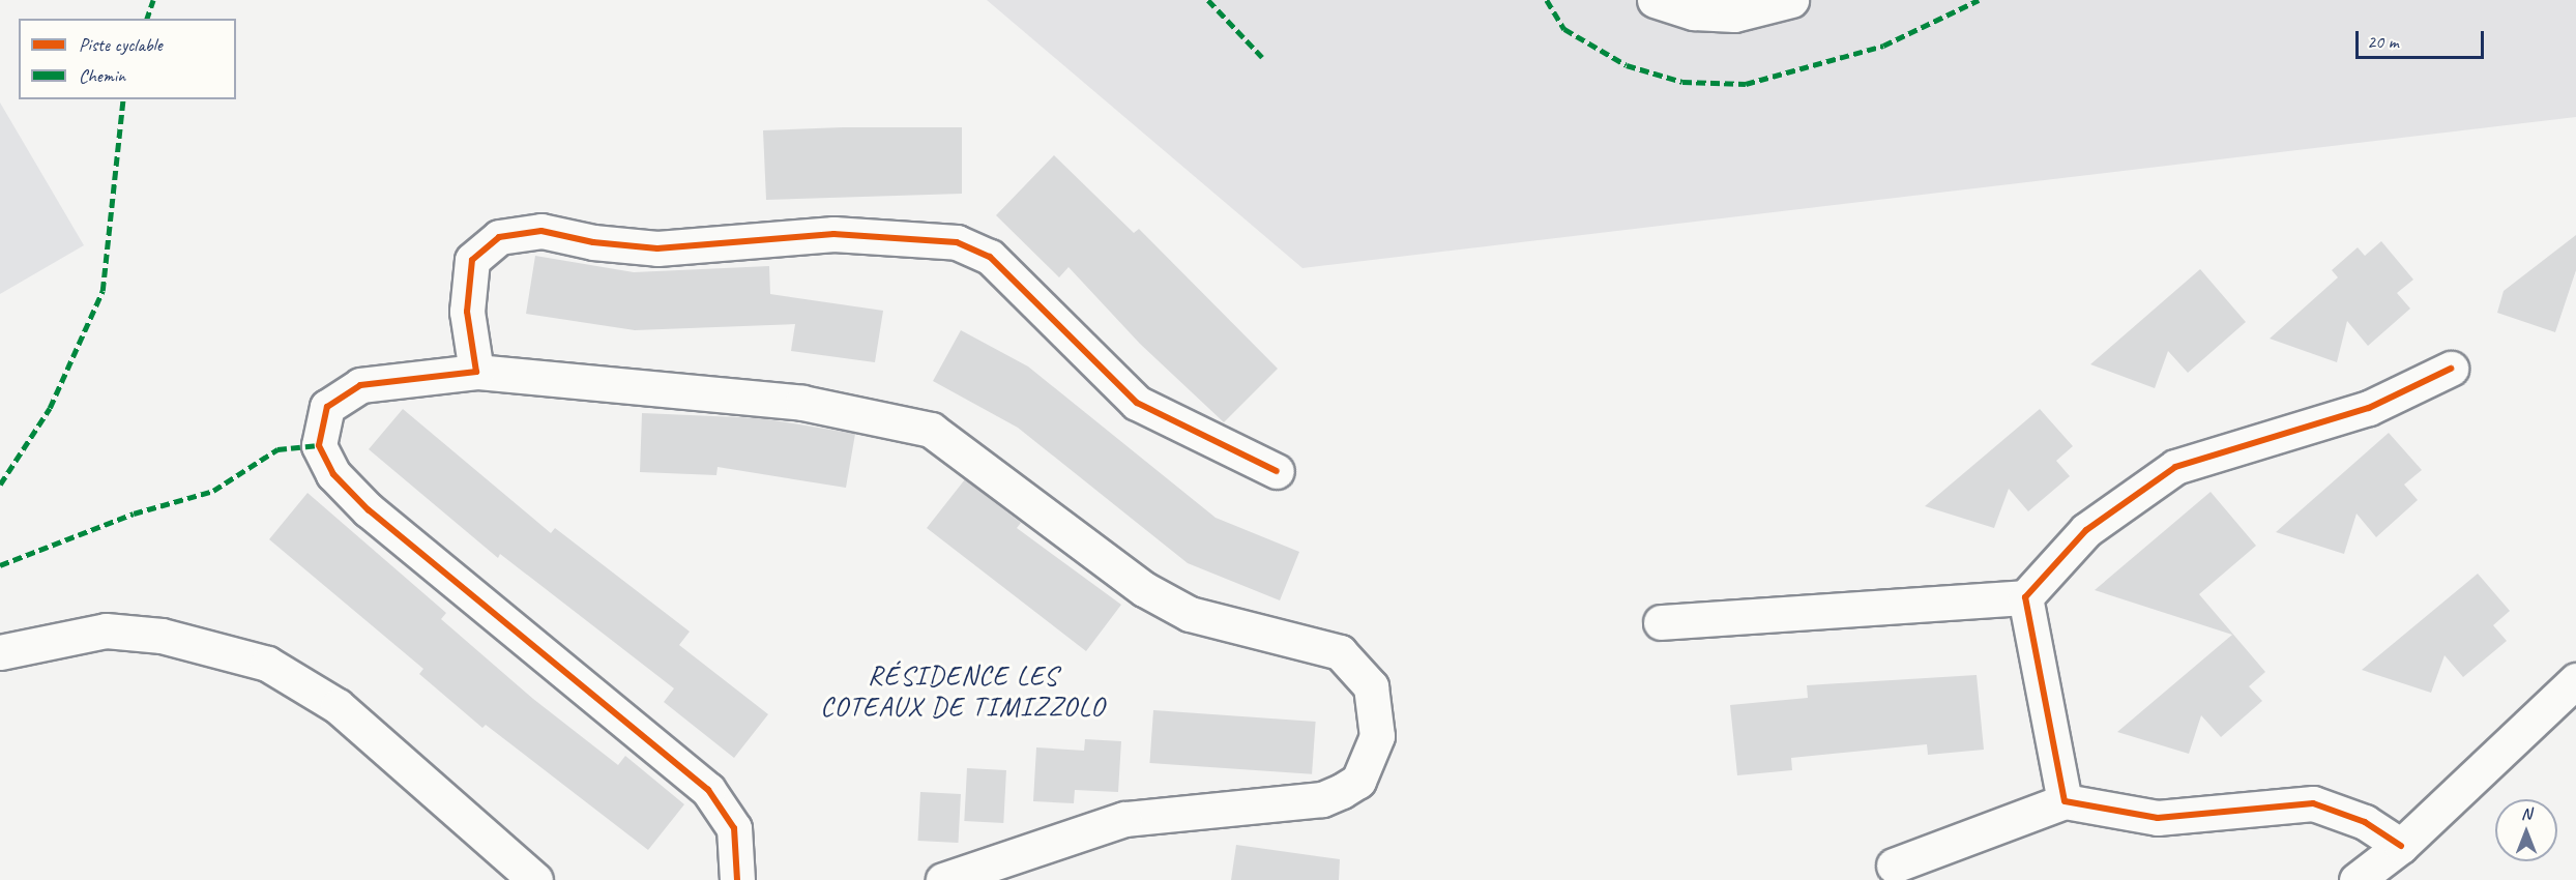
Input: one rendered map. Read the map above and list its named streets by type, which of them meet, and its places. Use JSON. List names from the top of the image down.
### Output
{
  "districts": ["RÉSIDENCE LES COTEAUX DE TIMIZZOLO"],
  "legend": ["Piste cyclable", "Chemin"],
  "scale_bar": "20 m",
  "north": "top"
}
